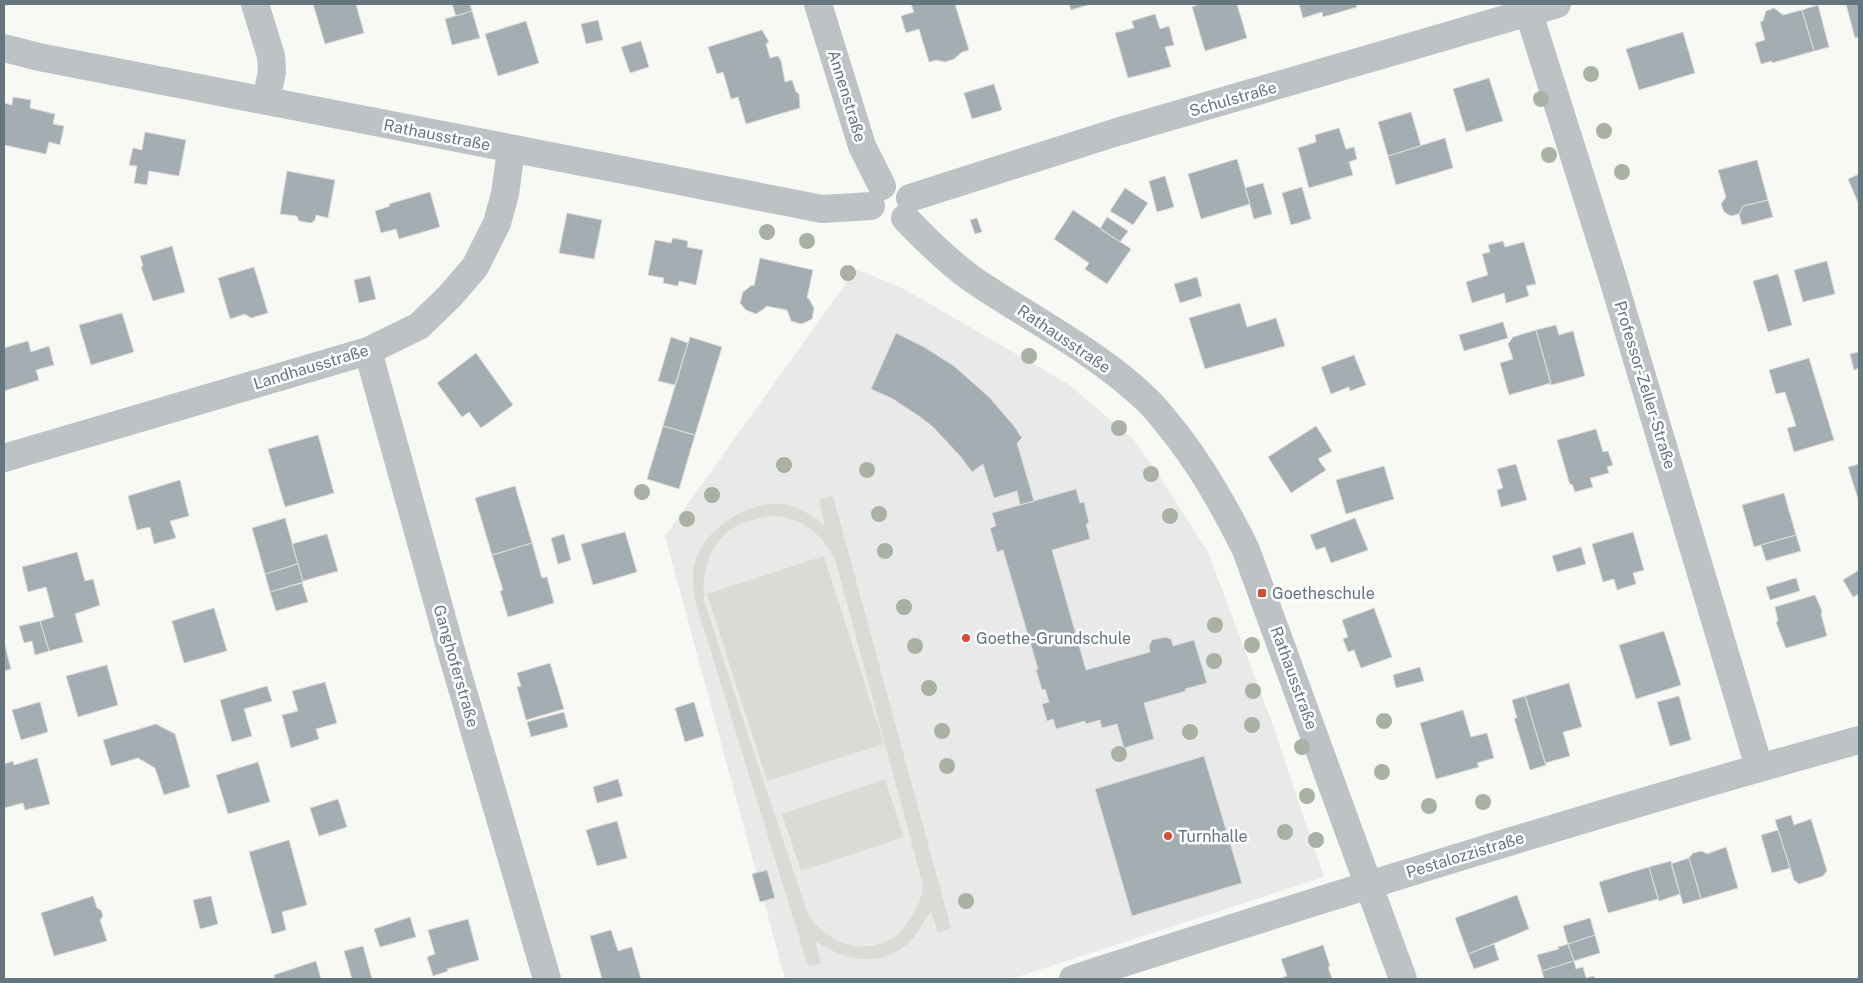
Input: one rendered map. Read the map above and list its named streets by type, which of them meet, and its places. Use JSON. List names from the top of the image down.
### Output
{
  "streets": {
    "street": [
      "Annenstraße",
      "Schulstraße",
      "Rathausstraße",
      "Landhausstraße",
      "Professor-Zeller-Straße",
      "Ganghoferstraße",
      "Pestalozzistraße"
    ]
  },
  "crossings": [
    ["Annenstraße", "Schulstraße"],
    ["Annenstraße", "Rathausstraße"],
    ["Schulstraße", "Rathausstraße"],
    ["Schulstraße", "Professor-Zeller-Straße"],
    ["Rathausstraße", "Landhausstraße"],
    ["Rathausstraße", "Pestalozzistraße"],
    ["Landhausstraße", "Ganghoferstraße"],
    ["Professor-Zeller-Straße", "Pestalozzistraße"]
  ],
  "places": {
    "transit": ["Goetheschule"],
    "other": ["Goethe-Grundschule", "Turnhalle"]
  }
}
